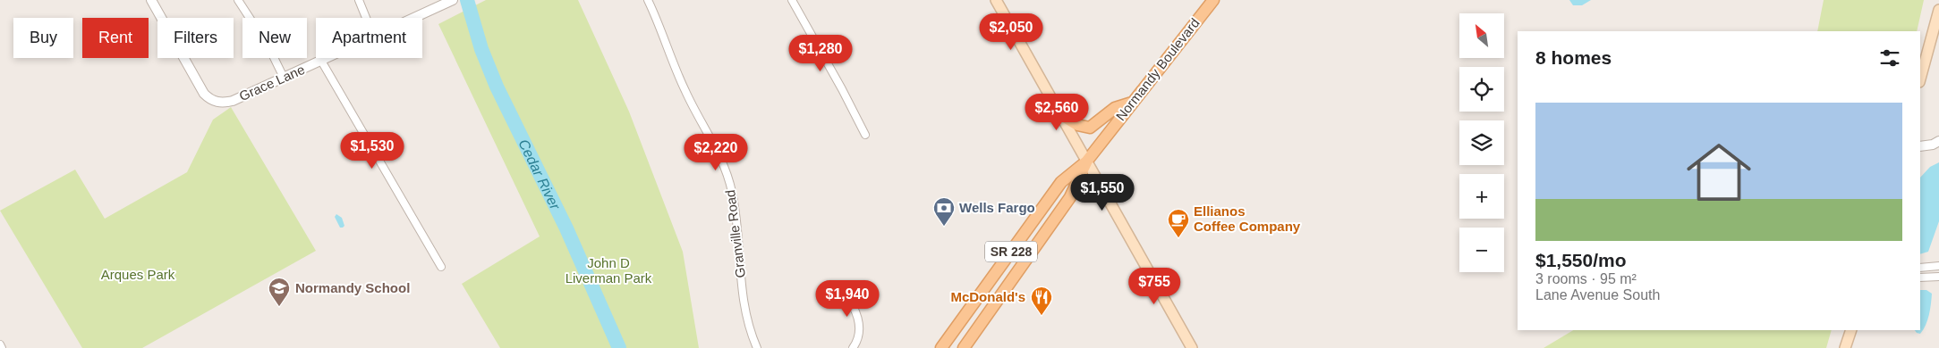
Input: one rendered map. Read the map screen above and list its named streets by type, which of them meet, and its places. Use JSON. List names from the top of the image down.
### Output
{
  "streets": {
    "main road": ["Normandy Boulevard", "SR 228"],
    "street": ["Grace Lane", "Granville Road"]
  },
  "water": ["Cedar River"],
  "parks": ["John D Liverman Park", "Arques Park"],
  "places": {
    "bank": ["Wells Fargo"],
    "cafe": ["Ellianos Coffee Company"],
    "school or university": ["Normandy School"],
    "restaurant": ["McDonald's"]
  },
  "north": "top left",
  "page": {
    "map_buttons": ["+", "−"],
    "price": [
      "$2,050",
      "$1,280",
      "$2,560",
      "$1,530",
      "$2,220",
      "$1,550",
      "$755",
      "$1,940"
    ],
    "chip": [
      "Buy",
      "Rent",
      "Filters",
      "New",
      "Apartment"
    ],
    "heading": "8 homes",
    "list": [
      {
        "name": "$1,550/mo",
        "note": "3 rooms · 95 m² · Lane Avenue South"
      }
    ]
  }
}
